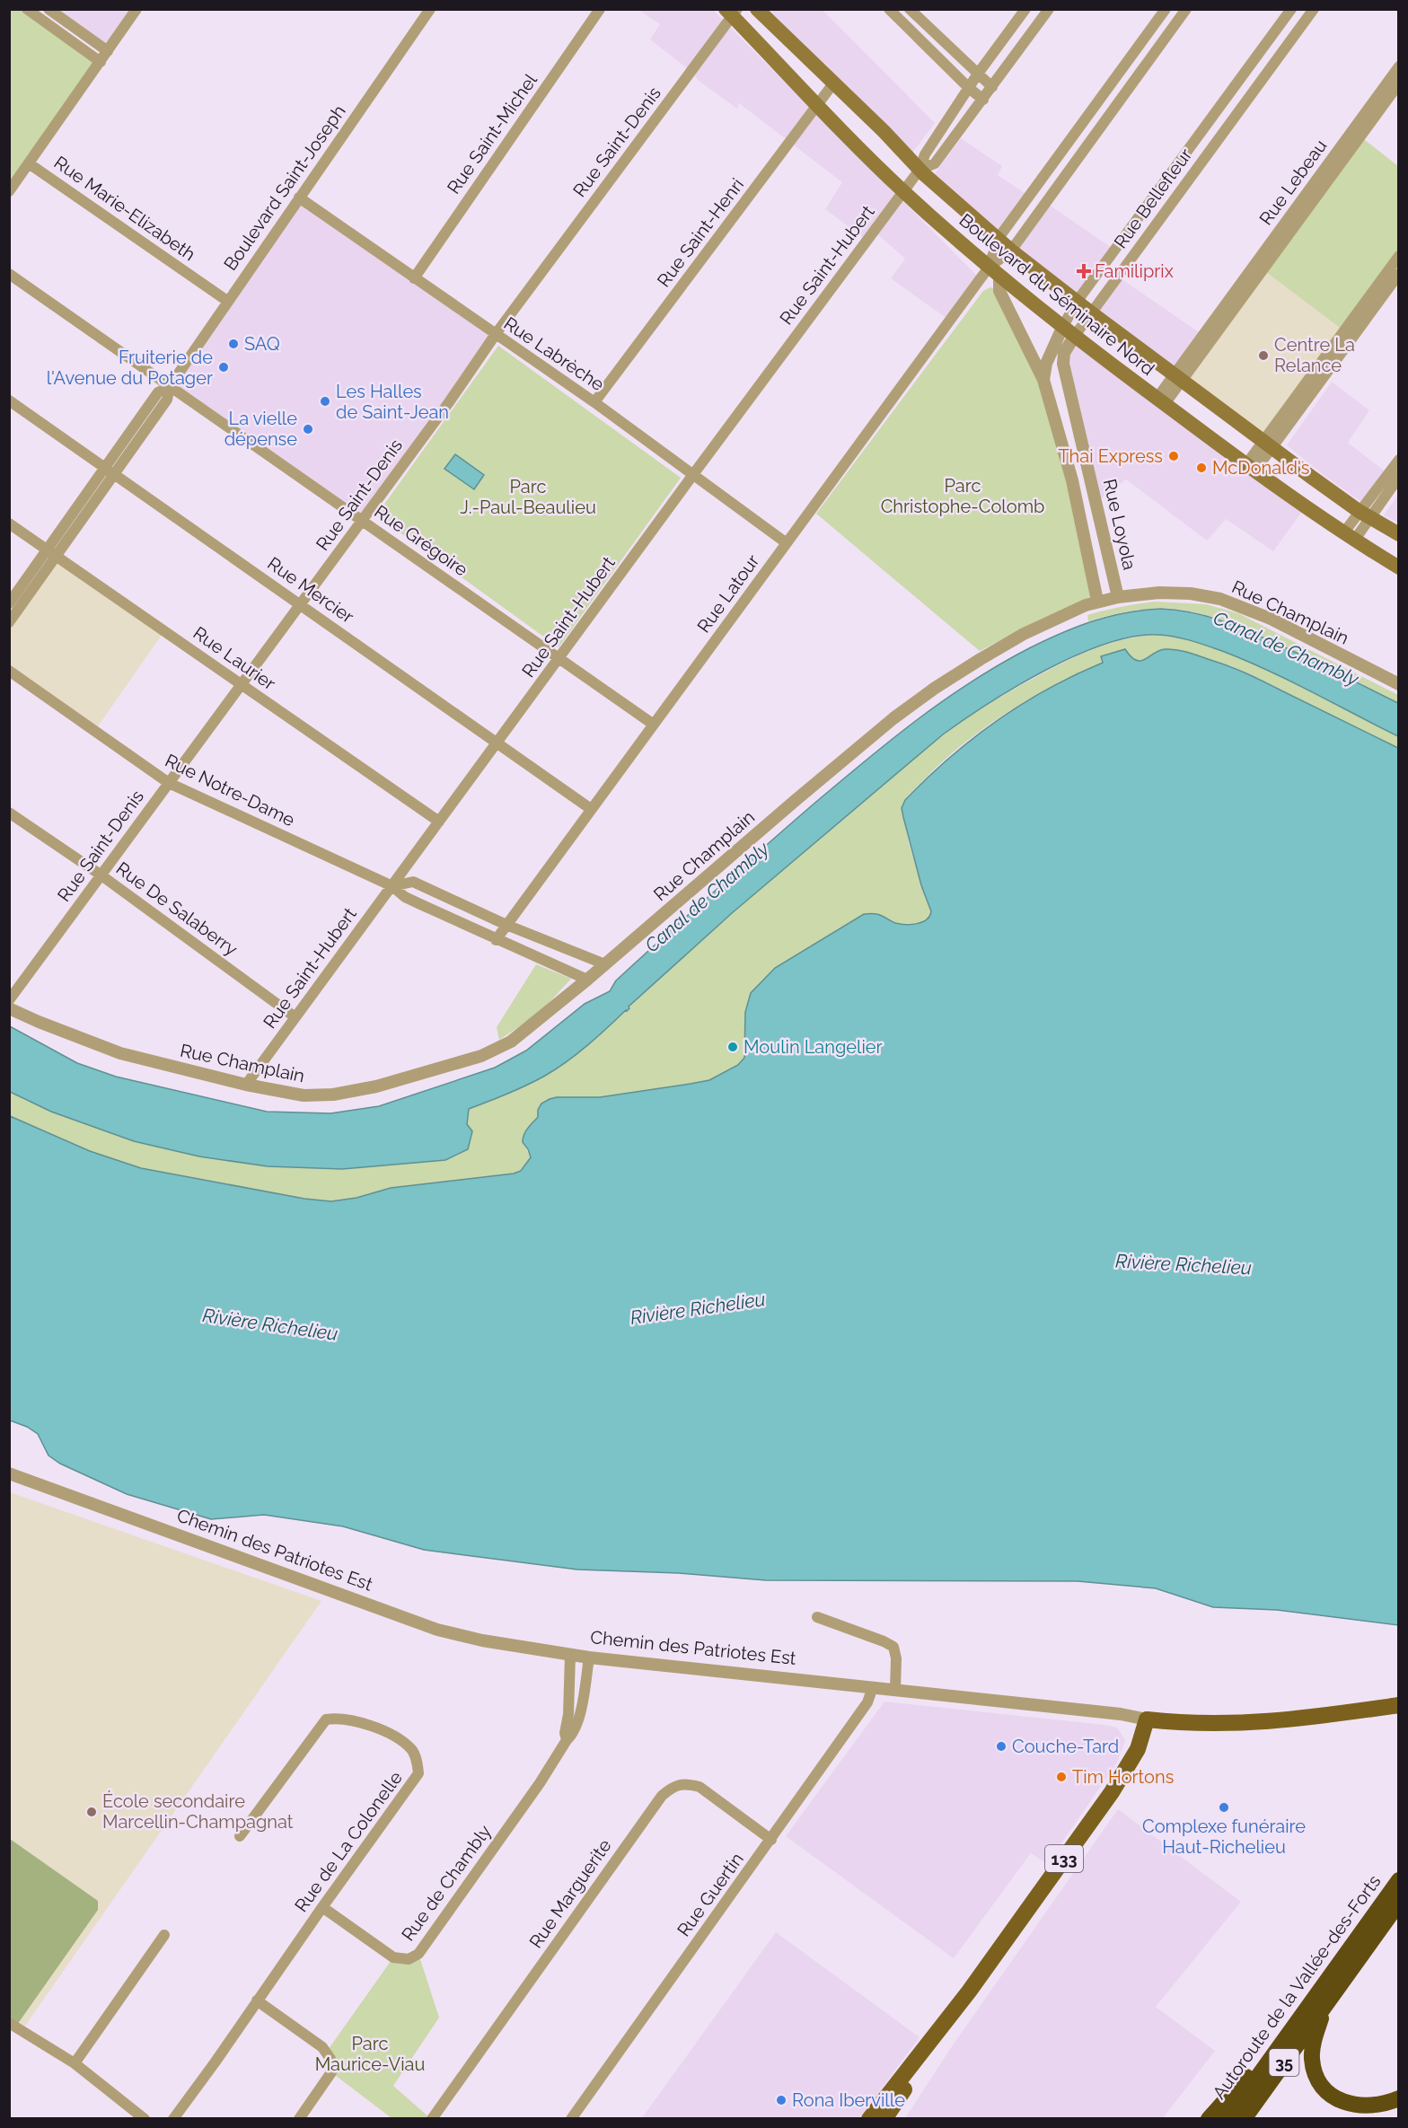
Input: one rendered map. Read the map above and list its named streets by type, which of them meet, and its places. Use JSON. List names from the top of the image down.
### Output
{
  "streets": {
    "highway": ["Autoroute de la Vallée-des-Forts", "35"],
    "main road": ["Boulevard du Séminaire Nord", "Chemin des Patriotes Est", "133"],
    "street": [
      "Rue Saint-Michel",
      "Rue Saint-Denis",
      "Rue Lebeau",
      "Boulevard Saint-Joseph",
      "Rue Bellefleur",
      "Rue Marie-Elizabeth",
      "Rue Saint-Henri",
      "Rue Saint-Hubert",
      "Rue Labrèche",
      "Rue Loyola",
      "Rue Grégoire",
      "Rue Mercier",
      "Rue Latour",
      "Rue Champlain",
      "Rue Laurier",
      "Rue Notre-Dame",
      "Rue De Salaberry",
      "Rue de La Colonelle",
      "Rue de Chambly",
      "Rue Marguerite",
      "Rue Guertin"
    ]
  },
  "crossings": [
    ["Rue Saint-Michel", "Rue Labrèche"],
    ["Rue Saint-Denis", "Boulevard du Séminaire Nord"],
    ["Rue Saint-Denis", "Rue Labrèche"],
    ["Rue Saint-Denis", "Rue Grégoire"],
    ["Rue Saint-Denis", "Rue Mercier"],
    ["Rue Saint-Denis", "Rue Laurier"],
    ["Rue Saint-Denis", "Rue Notre-Dame"],
    ["Rue Saint-Denis", "Rue De Salaberry"],
    ["Rue Lebeau", "Boulevard du Séminaire Nord"],
    ["Boulevard Saint-Joseph", "Rue Marie-Elizabeth"],
    ["Boulevard Saint-Joseph", "Rue Labrèche"],
    ["Boulevard Saint-Joseph", "Rue Grégoire"],
    ["Boulevard Saint-Joseph", "Rue Mercier"],
    ["Boulevard Saint-Joseph", "Rue Laurier"],
    ["Rue Bellefleur", "Boulevard du Séminaire Nord"],
    ["Rue Bellefleur", "Rue Loyola"],
    ["Rue Saint-Henri", "Boulevard du Séminaire Nord"],
    ["Rue Saint-Henri", "Rue Labrèche"],
    ["Rue Saint-Hubert", "Boulevard du Séminaire Nord"],
    ["Rue Saint-Hubert", "Rue Labrèche"],
    ["Rue Saint-Hubert", "Rue Grégoire"],
    ["Rue Saint-Hubert", "Rue Mercier"],
    ["Rue Saint-Hubert", "Rue Champlain"],
    ["Rue Saint-Hubert", "Rue Laurier"],
    ["Rue Saint-Hubert", "Rue Notre-Dame"],
    ["Rue Saint-Hubert", "Rue De Salaberry"],
    ["Boulevard du Séminaire Nord", "Rue Loyola"],
    ["Boulevard du Séminaire Nord", "Rue Latour"],
    ["Rue Labrèche", "Rue Latour"],
    ["Rue Loyola", "Rue Latour"],
    ["Rue Loyola", "Rue Champlain"],
    ["Rue Grégoire", "Rue Latour"],
    ["Rue Mercier", "Rue Latour"],
    ["Rue Latour", "Rue Notre-Dame"],
    ["Rue Champlain", "Rue Notre-Dame"],
    ["Chemin des Patriotes Est", "133"],
    ["Chemin des Patriotes Est", "Rue de Chambly"],
    ["Chemin des Patriotes Est", "Rue Guertin"],
    ["Rue de La Colonelle", "Rue de Chambly"],
    ["Rue Marguerite", "Rue Guertin"]
  ],
  "water": ["Canal de Chambly", "Rivière Richelieu"],
  "parks": ["Parc Christophe-Colomb", "Parc J.-Paul-Beaulieu", "Parc Maurice-Viau"],
  "places": {
    "health": ["Familiprix"],
    "other": [
      "SAQ",
      "Centre La Relance",
      "Fruiterie de l'Avenue du Potager",
      "Les Halles de Saint-Jean",
      "La vielle dépense",
      "Thai Express",
      "McDonald's",
      "Moulin Langelier",
      "Couche-Tard",
      "Tim Hortons",
      "Complexe funéraire Haut-Richelieu",
      "École secondaire Marcellin-Champagnat",
      "Rona Iberville"
    ]
  }
}
